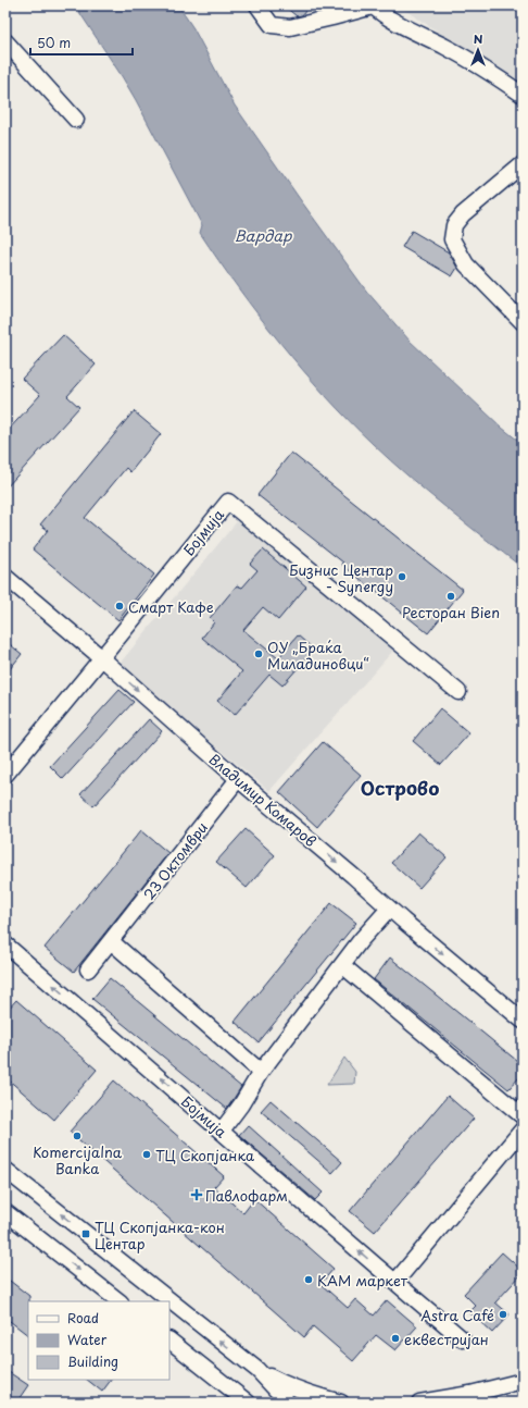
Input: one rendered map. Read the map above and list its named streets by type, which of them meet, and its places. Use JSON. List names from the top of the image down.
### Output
{
  "streets": {
    "street": ["Бојмија", "Владимир Комаров", "23 Октомври"]
  },
  "crossings": [
    ["Бојмија", "Владимир Комаров"],
    ["Владимир Комаров", "23 Октомври"]
  ],
  "districts": ["Острово"],
  "water": ["Вардар"],
  "places": {
    "other": [
      "Бизнис Центар - Synergy",
      "Ресторан Bien",
      "Смарт Кафе",
      "ОУ „Браќа Миладиновци“",
      "Komercijalna Banka",
      "ТЦ Скопјанка",
      "KAM маркет",
      "Astra Café",
      "еквестријан"
    ],
    "health": ["Павлофарм"],
    "transit": ["ТЦ Скопјанка-кон Центар"]
  },
  "legend": ["Road", "Water", "Building"],
  "scale_bar": "50 m",
  "north": "top"
}
